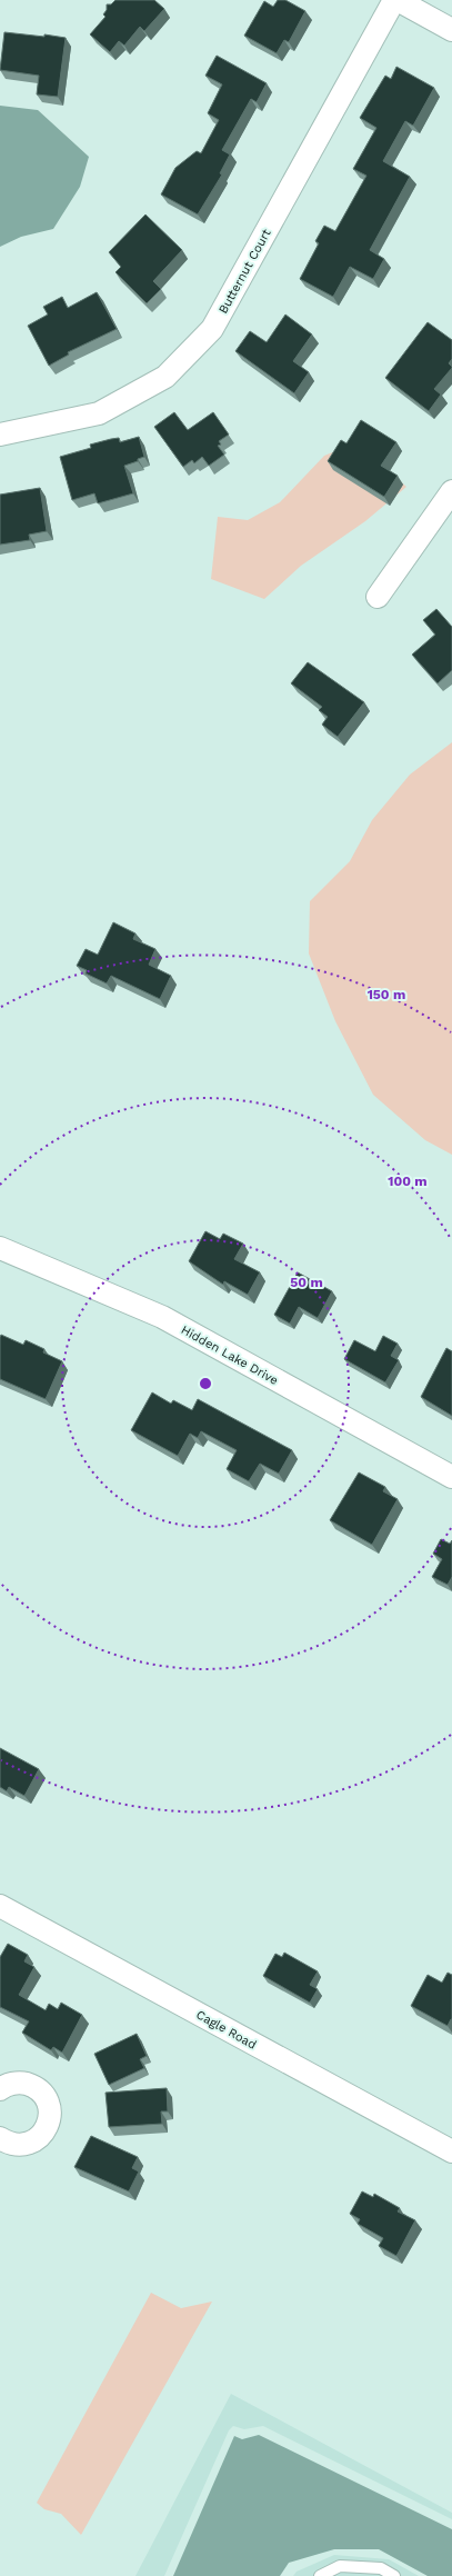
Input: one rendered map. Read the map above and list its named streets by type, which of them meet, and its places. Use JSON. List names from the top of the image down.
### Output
{
  "streets": {
    "street": ["Butternut Court", "Hidden Lake Drive", "Cagle Road"]
  },
  "rings": ["150 m", "100 m", "50 m"]
}
